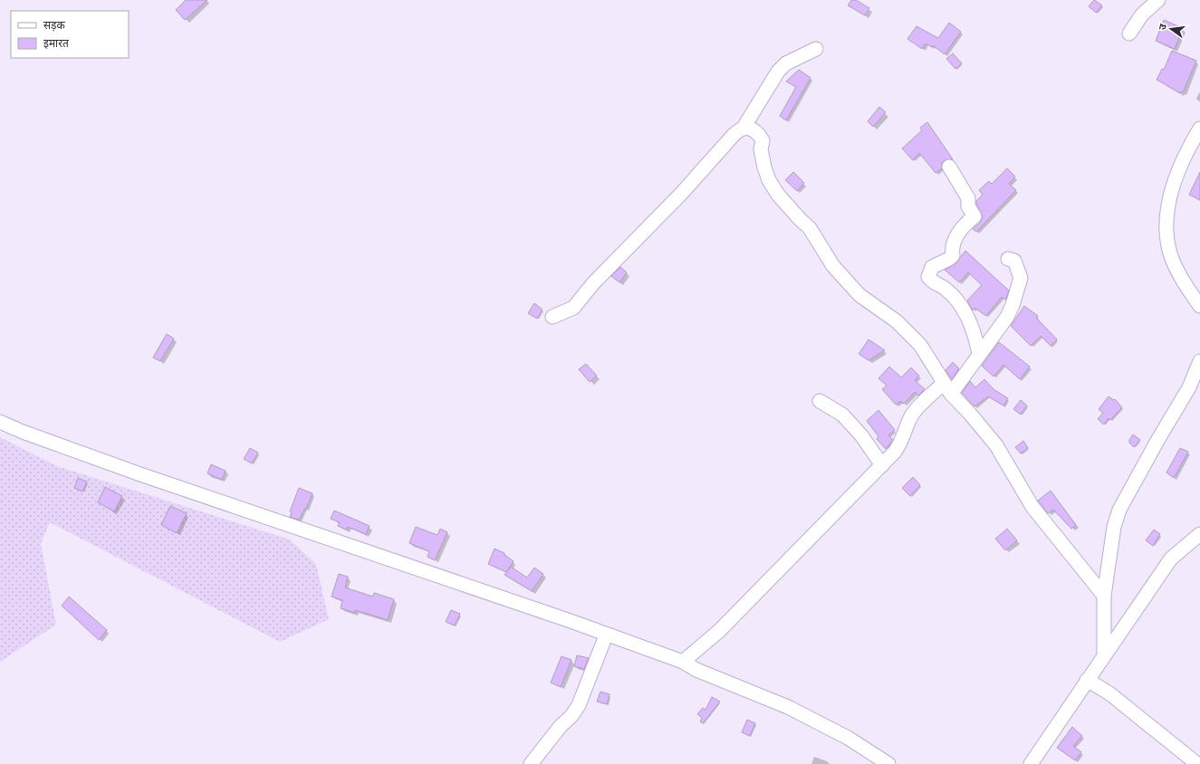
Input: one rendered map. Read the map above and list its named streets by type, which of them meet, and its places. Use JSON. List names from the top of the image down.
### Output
{
  "legend": ["सड़क", "इमारत"],
  "north": "left"
}
